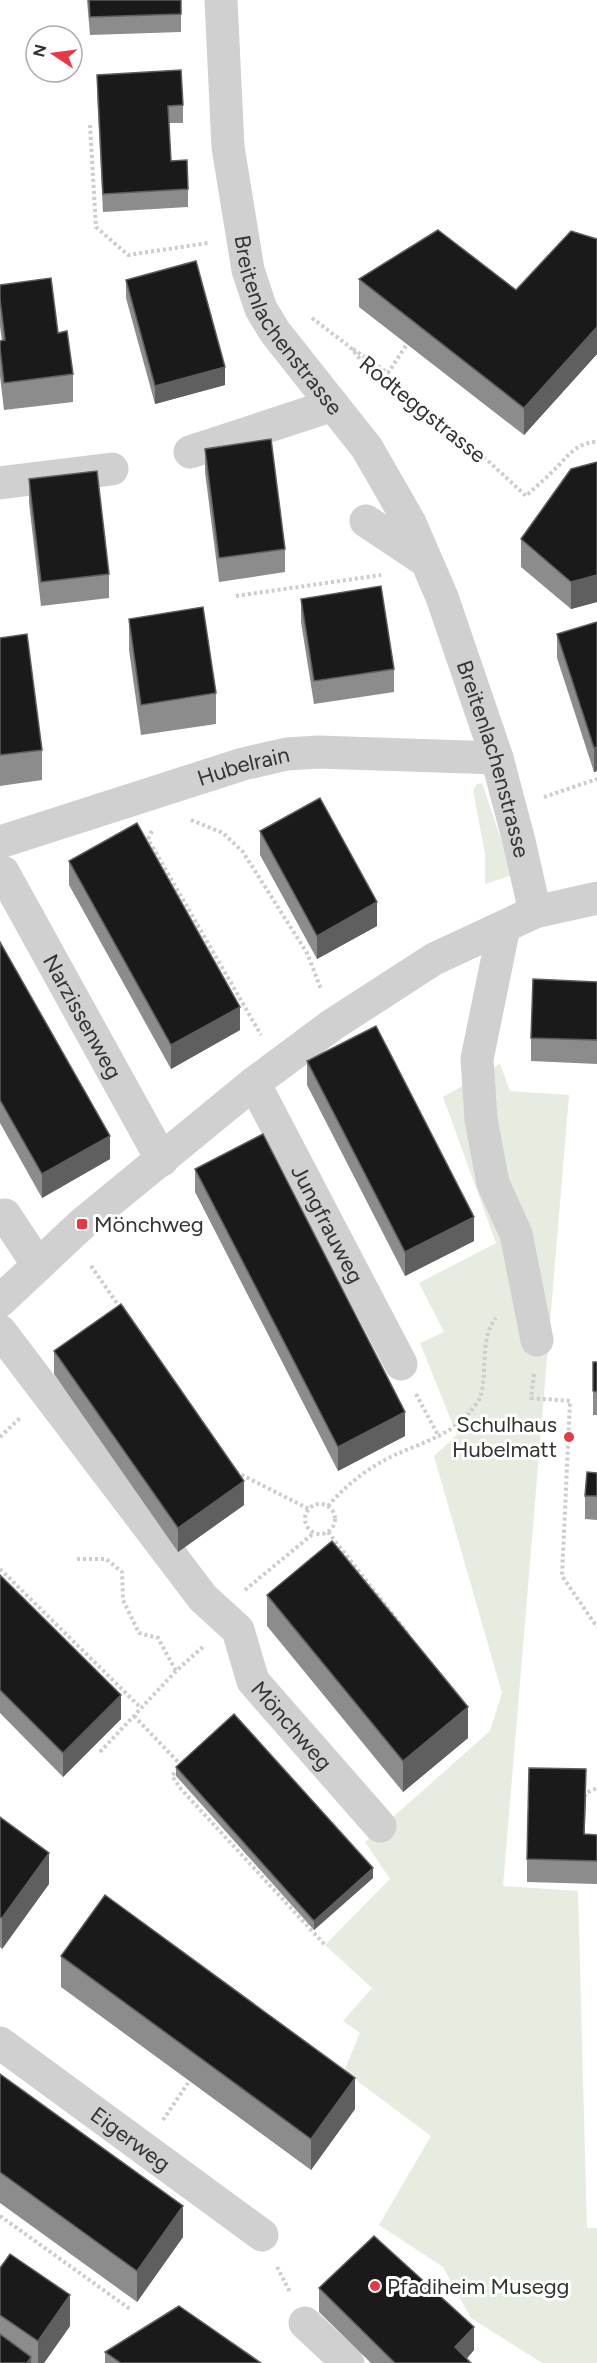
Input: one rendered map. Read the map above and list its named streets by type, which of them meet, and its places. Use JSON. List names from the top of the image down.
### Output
{
  "streets": {
    "street": [
      "Breitenlachenstrasse",
      "Hubelrain",
      "Narzissenweg",
      "Jungfrauweg",
      "Mönchweg",
      "Eigerweg"
    ],
    "path": ["Rodteggstrasse"]
  },
  "crossings": [
    ["Breitenlachenstrasse", "Hubelrain"],
    ["Hubelrain", "Narzissenweg"]
  ],
  "places": {
    "transit": ["Mönchweg"],
    "other": ["Schulhaus Hubelmatt", "Pfadiheim Musegg"]
  },
  "north": "left"
}
